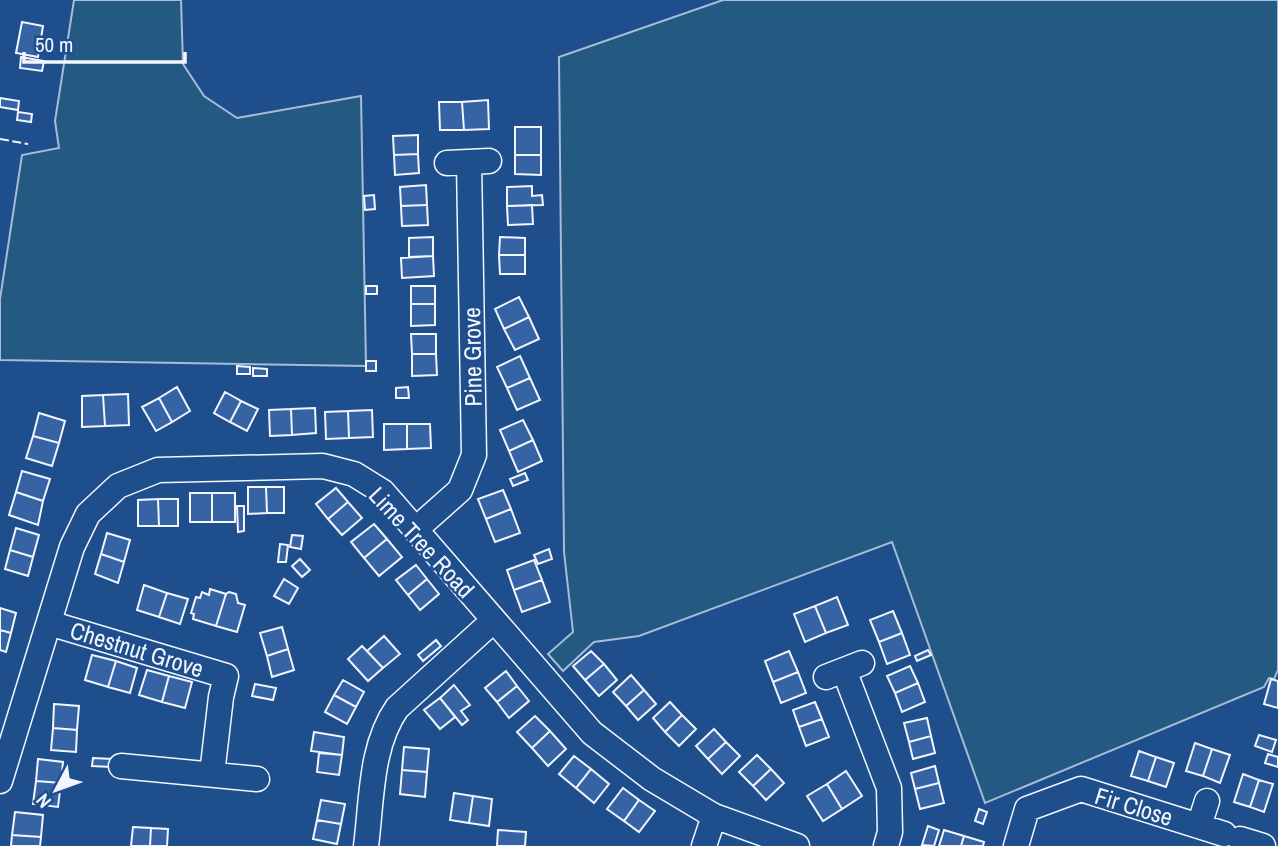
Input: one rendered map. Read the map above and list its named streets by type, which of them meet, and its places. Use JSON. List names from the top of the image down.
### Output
{
  "streets": {
    "street": [
      "Pine Grove",
      "Lime Tree Road",
      "Chestnut Grove",
      "Fir Close"
    ]
  },
  "crossings": [
    ["Pine Grove", "Lime Tree Road"],
    ["Lime Tree Road", "Chestnut Grove"]
  ],
  "scale_bar": "50 m",
  "north": "bottom left"
}
